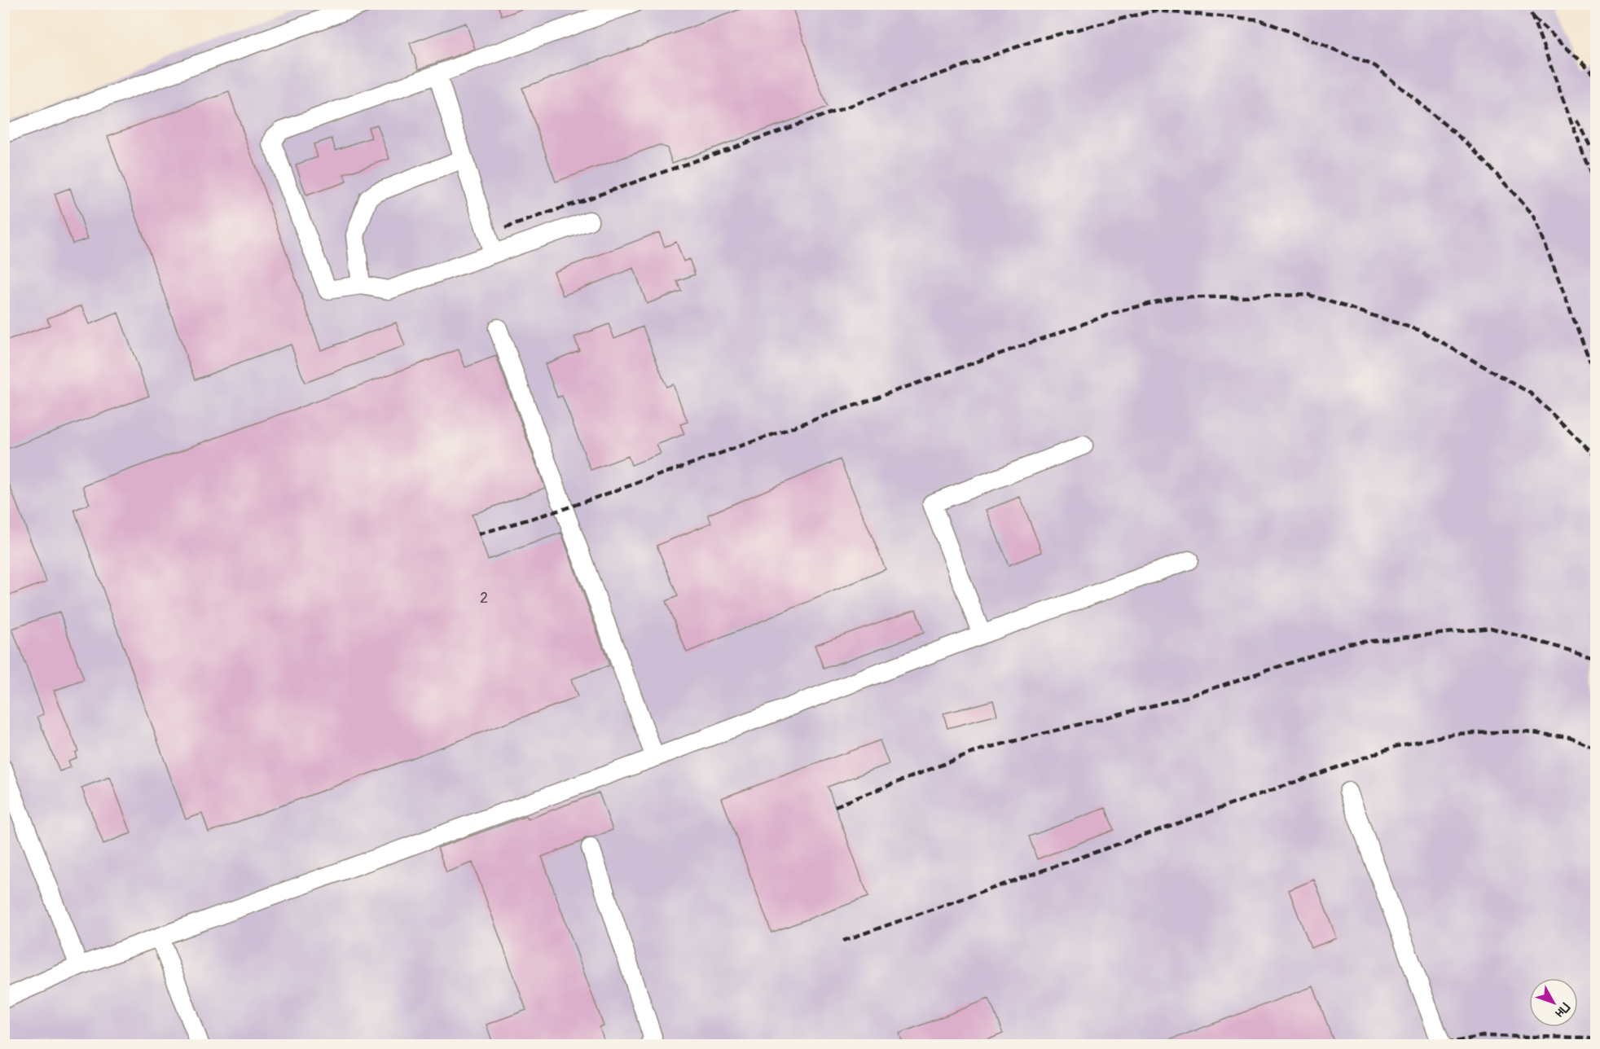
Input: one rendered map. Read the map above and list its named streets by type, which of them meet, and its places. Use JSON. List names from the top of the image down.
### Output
{
  "house_numbers": ["2"],
  "north": "bottom right"
}
